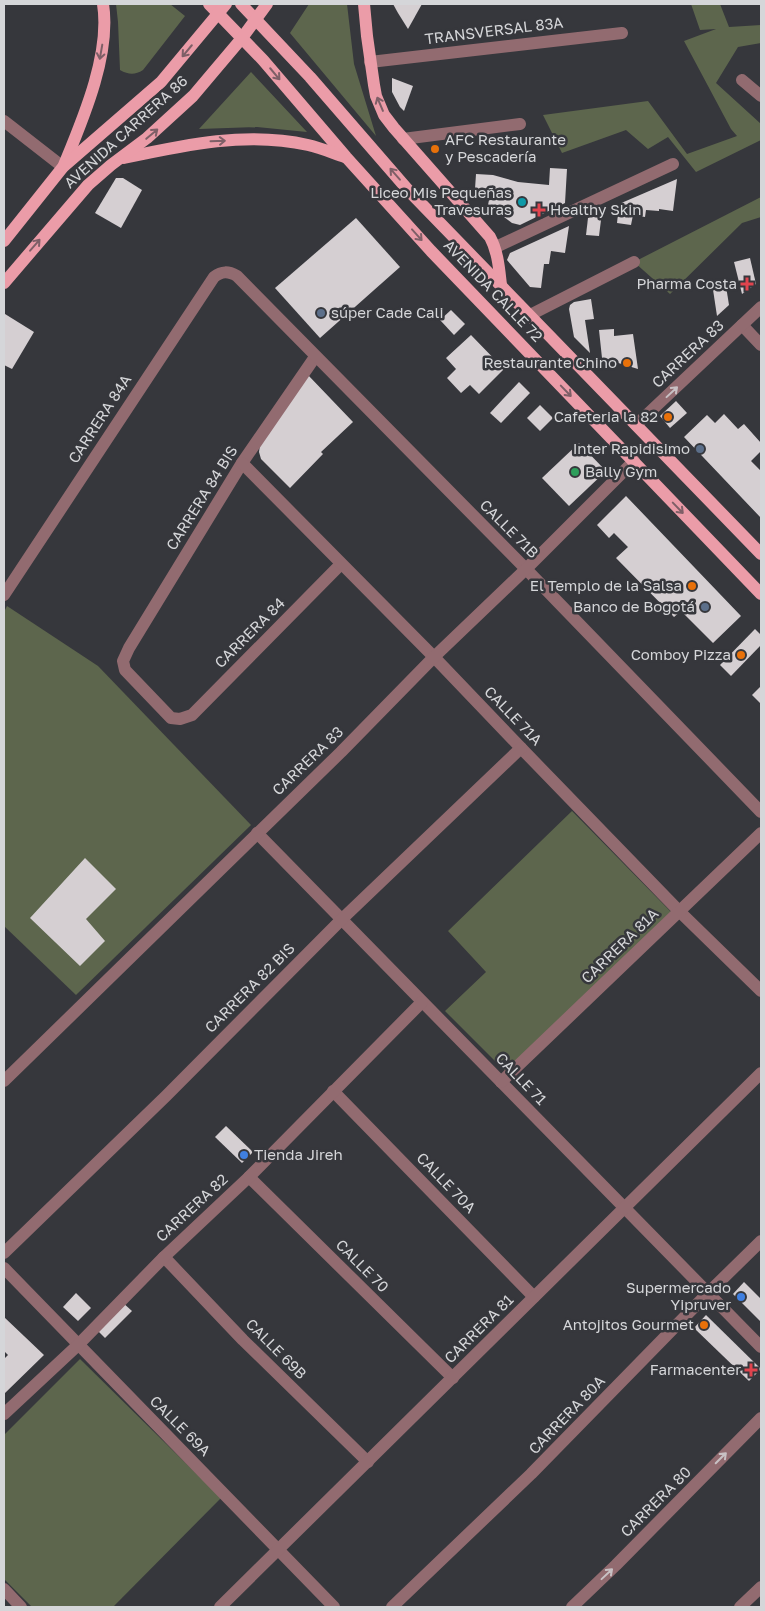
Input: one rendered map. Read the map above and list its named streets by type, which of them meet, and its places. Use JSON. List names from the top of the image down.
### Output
{
  "streets": {
    "main road": ["AVENIDA CARRERA 86", "AVENIDA CALLE 72"],
    "street": [
      "TRANSVERSAL 83A",
      "CARRERA 83",
      "CARRERA 84A",
      "CARRERA 84 BIS",
      "CALLE 71B",
      "CARRERA 84",
      "CALLE 71A",
      "CARRERA 81A",
      "CARRERA 82 BIS",
      "CALLE 71",
      "CALLE 70A",
      "CARRERA 82",
      "CALLE 70",
      "CARRERA 81",
      "CALLE 69B",
      "CARRERA 80A",
      "CALLE 69A",
      "CARRERA 80"
    ]
  },
  "crossings": [
    ["AVENIDA CARRERA 86", "AVENIDA CALLE 72"],
    ["AVENIDA CALLE 72", "CARRERA 83"],
    ["CARRERA 83", "CALLE 71B"],
    ["CARRERA 83", "CALLE 71A"],
    ["CARRERA 83", "CALLE 71"],
    ["CARRERA 84A", "CALLE 71B"],
    ["CARRERA 84 BIS", "CALLE 71B"],
    ["CARRERA 84 BIS", "CARRERA 84"],
    ["CARRERA 84 BIS", "CALLE 71A"],
    ["CARRERA 84", "CALLE 71A"],
    ["CALLE 71A", "CARRERA 81A"],
    ["CALLE 71A", "CARRERA 82 BIS"],
    ["CARRERA 81A", "CALLE 71"],
    ["CARRERA 82 BIS", "CALLE 71"],
    ["CALLE 71", "CARRERA 82"],
    ["CALLE 71", "CARRERA 81"],
    ["CALLE 71", "CARRERA 80A"],
    ["CALLE 70A", "CARRERA 82"],
    ["CALLE 70A", "CARRERA 81"],
    ["CARRERA 82", "CALLE 70"],
    ["CARRERA 82", "CALLE 69B"],
    ["CARRERA 82", "CALLE 69A"],
    ["CALLE 70", "CARRERA 81"],
    ["CARRERA 81", "CALLE 69B"],
    ["CARRERA 81", "CALLE 69A"]
  ],
  "one_way": ["CARRERA 80"],
  "places": {
    "other": [
      "AFC Restaurante y Pescadería",
      "Liceo Mis Pequeñas Travesuras",
      "súper Cade Cali",
      "Restaurante Chino",
      "Cafeteria la 82",
      "Inter Rapidisimo",
      "Bally Gym",
      "El Templo de la Salsa",
      "Banco de Bogotá",
      "Comboy Pizza",
      "Tienda Jireh",
      "Supermercado Yipruver",
      "Antojitos Gourmet"
    ],
    "health": ["Healthy Skin", "Pharma Costa", "Farmacenter"]
  }
}
